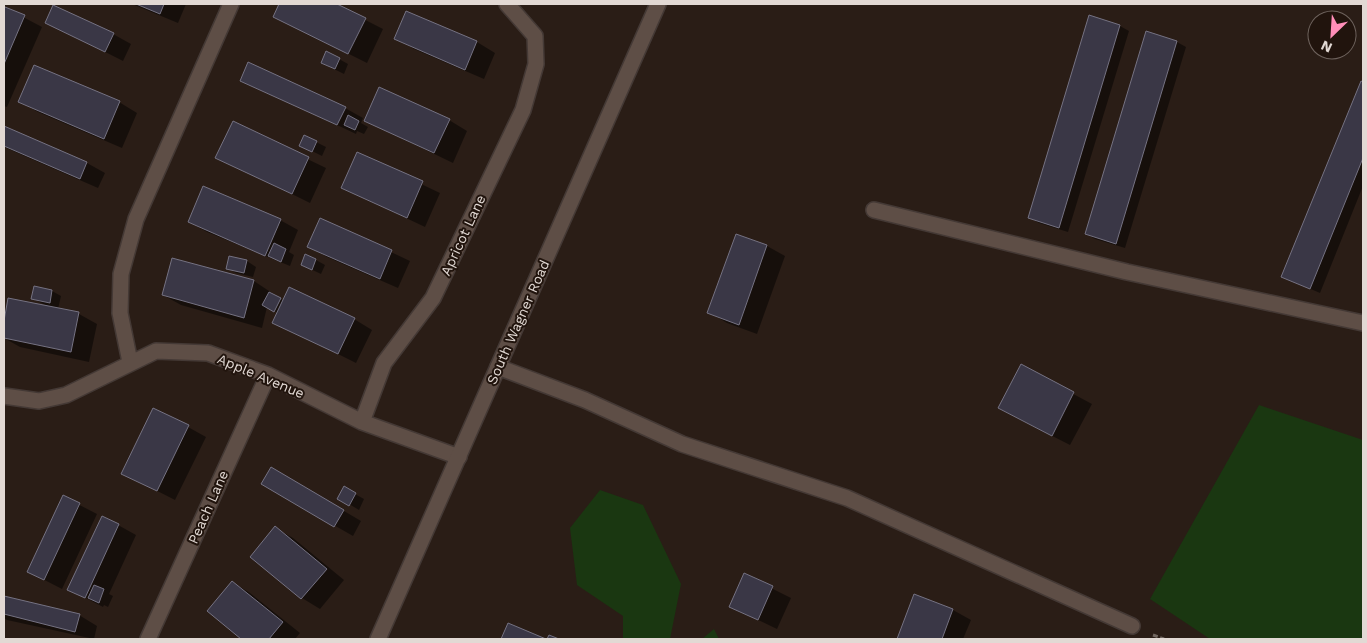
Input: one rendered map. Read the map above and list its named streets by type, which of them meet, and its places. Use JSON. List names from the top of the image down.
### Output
{
  "streets": {
    "street": [
      "Apricot Lane",
      "South Wagner Road",
      "Apple Avenue",
      "Peach Lane"
    ]
  },
  "crossings": [
    ["Apricot Lane", "Apple Avenue"],
    ["South Wagner Road", "Apple Avenue"],
    ["Apple Avenue", "Peach Lane"]
  ],
  "north": "bottom left"
}
